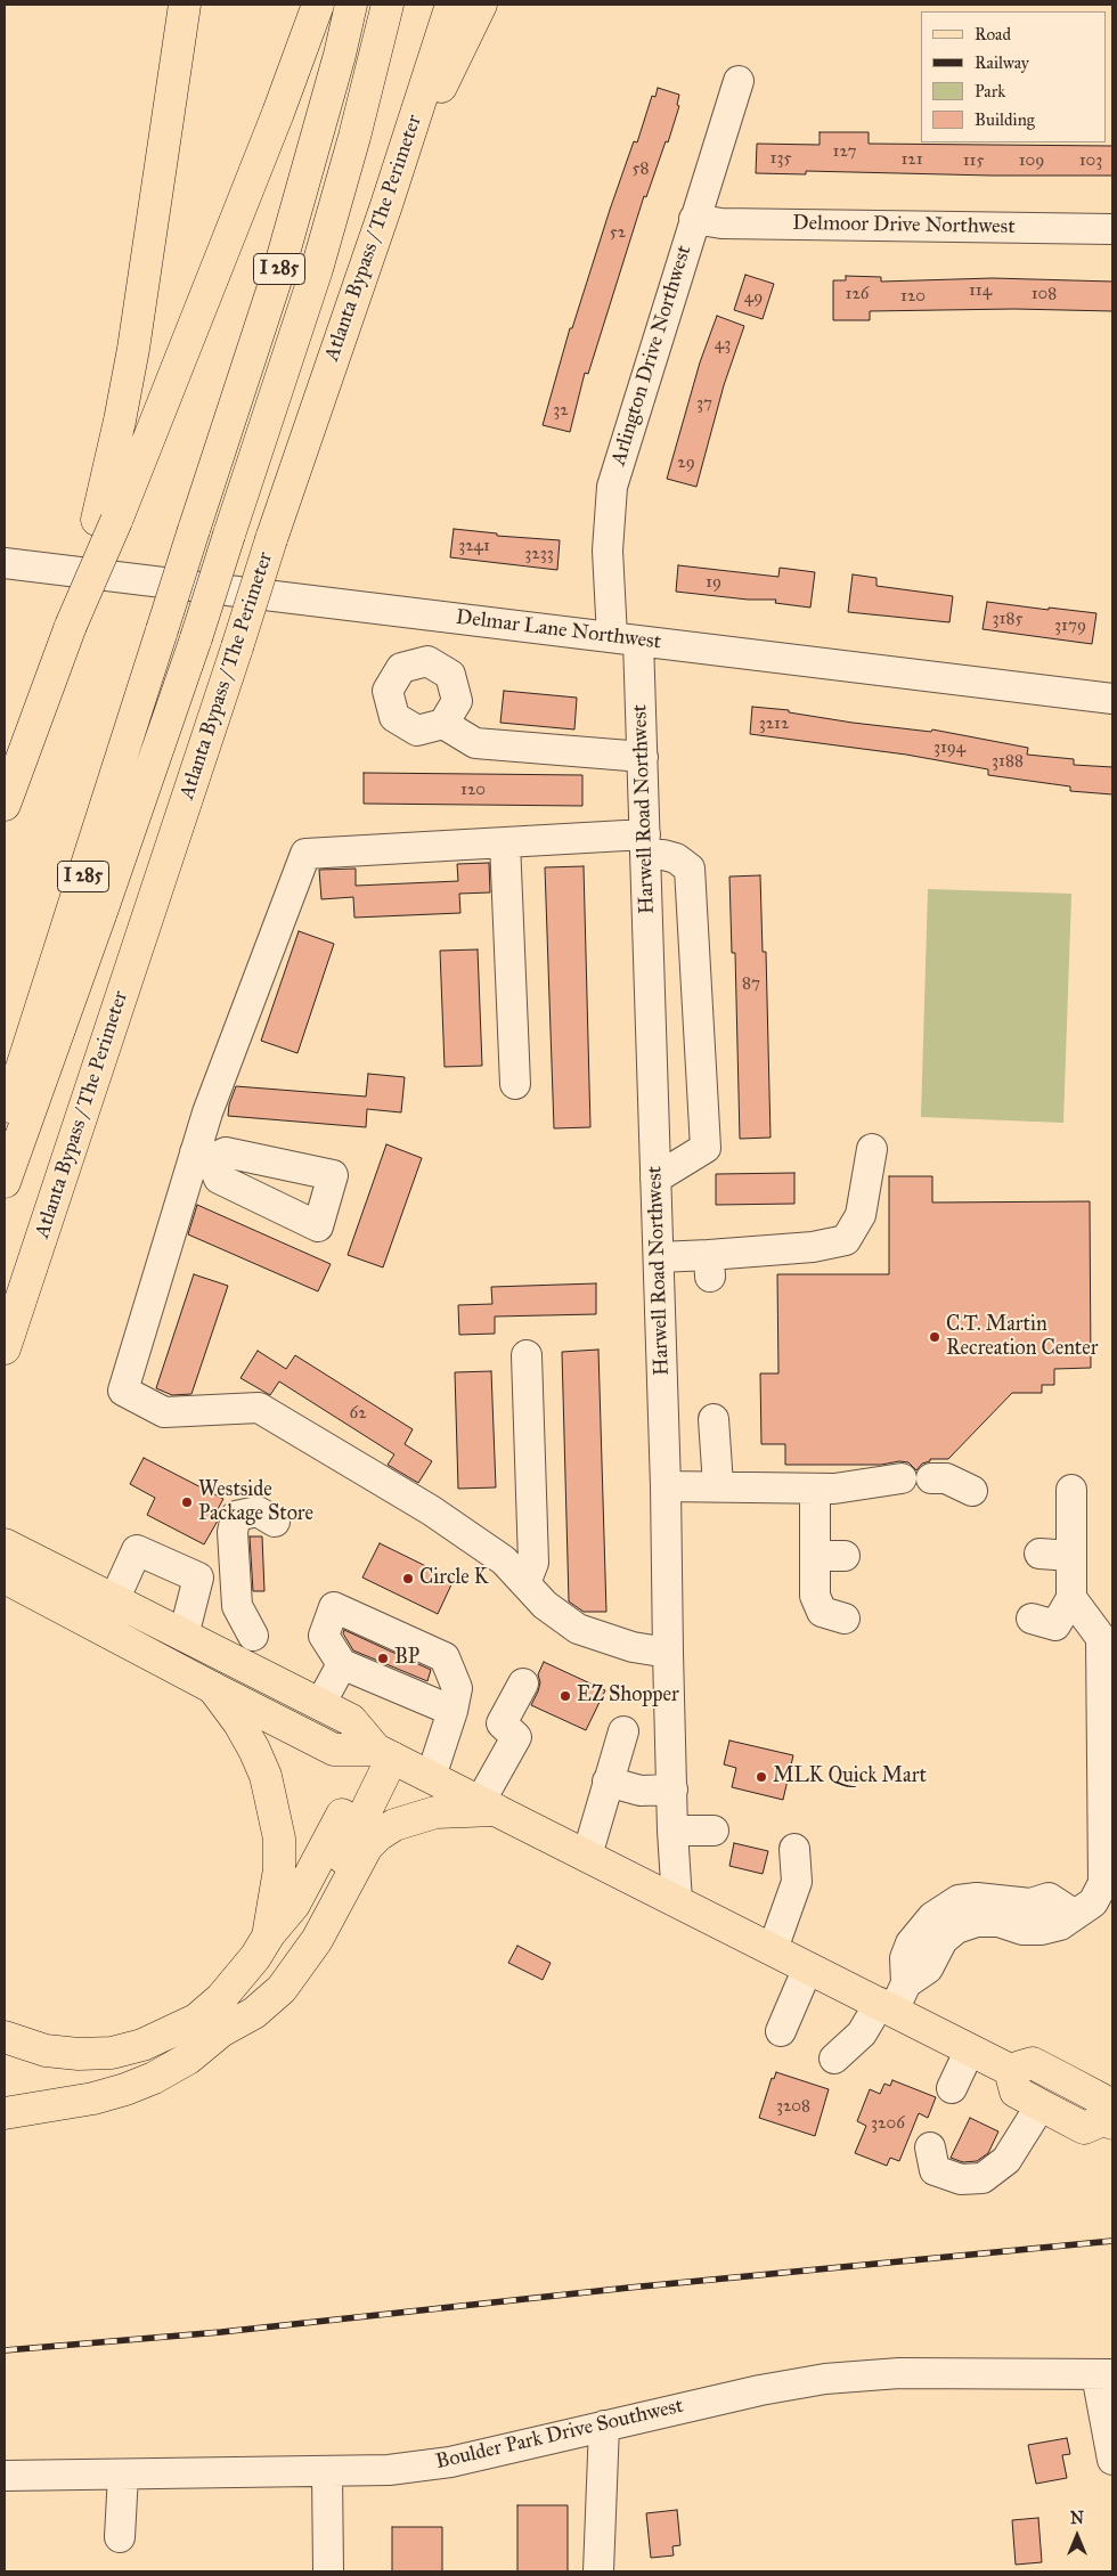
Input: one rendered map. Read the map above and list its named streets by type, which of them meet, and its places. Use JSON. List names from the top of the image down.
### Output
{
  "streets": {
    "main road": ["Atlanta Bypass / The Perimeter", "I 285"],
    "street": [
      "Delmoor Drive Northwest",
      "Arlington Drive Northwest",
      "Delmar Lane Northwest",
      "Harwell Road Northwest",
      "Boulder Park Drive Southwest"
    ]
  },
  "crossings": [
    ["Delmoor Drive Northwest", "Arlington Drive Northwest"],
    ["Arlington Drive Northwest", "Delmar Lane Northwest"],
    ["Arlington Drive Northwest", "Harwell Road Northwest"],
    ["Delmar Lane Northwest", "Harwell Road Northwest"]
  ],
  "places": [
    "C.T. Martin Recreation Center",
    "Westside Package Store",
    "Circle K",
    "BP",
    "EZ Shopper",
    "MLK Quick Mart"
  ],
  "house_numbers": [
    "127",
    "135",
    "121",
    "115",
    "109",
    "103",
    "58",
    "52",
    "114",
    "126",
    "108",
    "120",
    "49",
    "43",
    "37",
    "32",
    "29",
    "3241",
    "3233",
    "19",
    "3185",
    "3179",
    "3212",
    "3194",
    "3188",
    "120",
    "87",
    "62",
    "3208",
    "3206"
  ],
  "legend": [
    "Road",
    "Railway",
    "Park",
    "Building"
  ],
  "north": "top"
}
